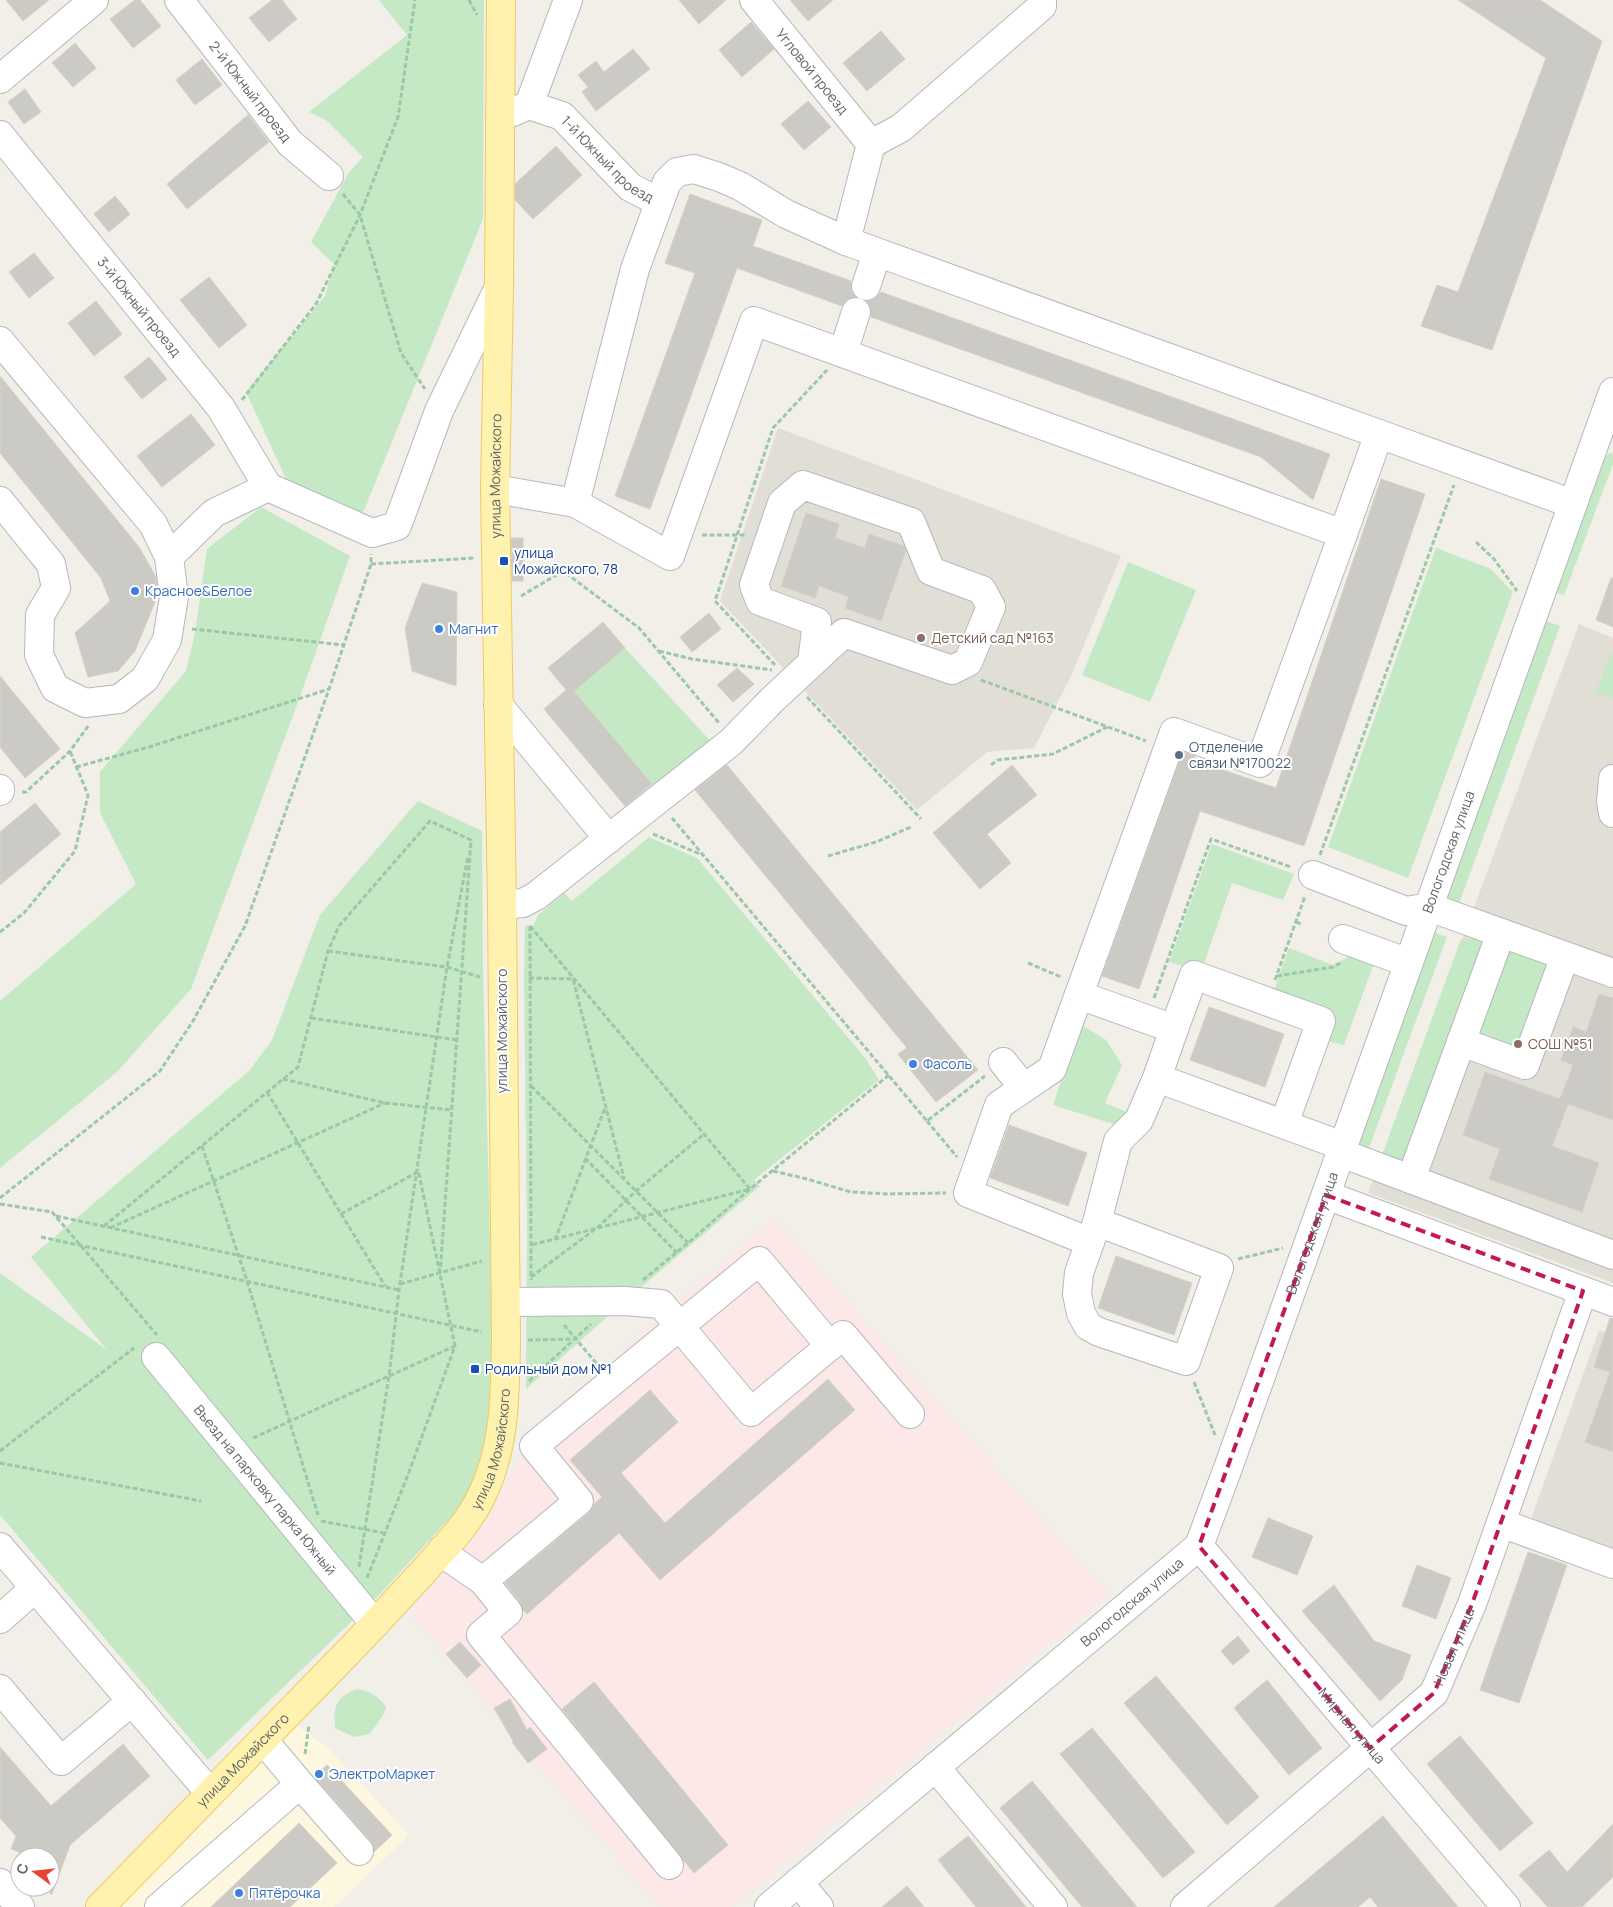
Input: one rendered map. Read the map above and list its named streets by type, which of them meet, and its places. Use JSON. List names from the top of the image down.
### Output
{
  "streets": {
    "main road": ["улица Можайского"],
    "street": [
      "Угловой проезд",
      "2-й Южный проезд",
      "1-й Южный проезд",
      "3-й Южный проезд",
      "Вологодская улица",
      "Въезд на парковку парка Южный",
      "Новая улица",
      "Мирная улица"
    ]
  },
  "crossings": [
    ["улица Можайского", "Въезд на парковку парка Южный"],
    ["Вологодская улица", "Мирная улица"],
    ["Новая улица", "Мирная улица"]
  ],
  "places": {
    "transit": ["улица Можайского, 78", "Родильный дом №1"],
    "other": [
      "Красное&Белое",
      "Магнит",
      "Детский сад №163",
      "Отделение связи №170022",
      "СОШ №51",
      "Фасоль",
      "ЭлектроМаркет",
      "Пятёрочка"
    ]
  },
  "north": "left"
}
